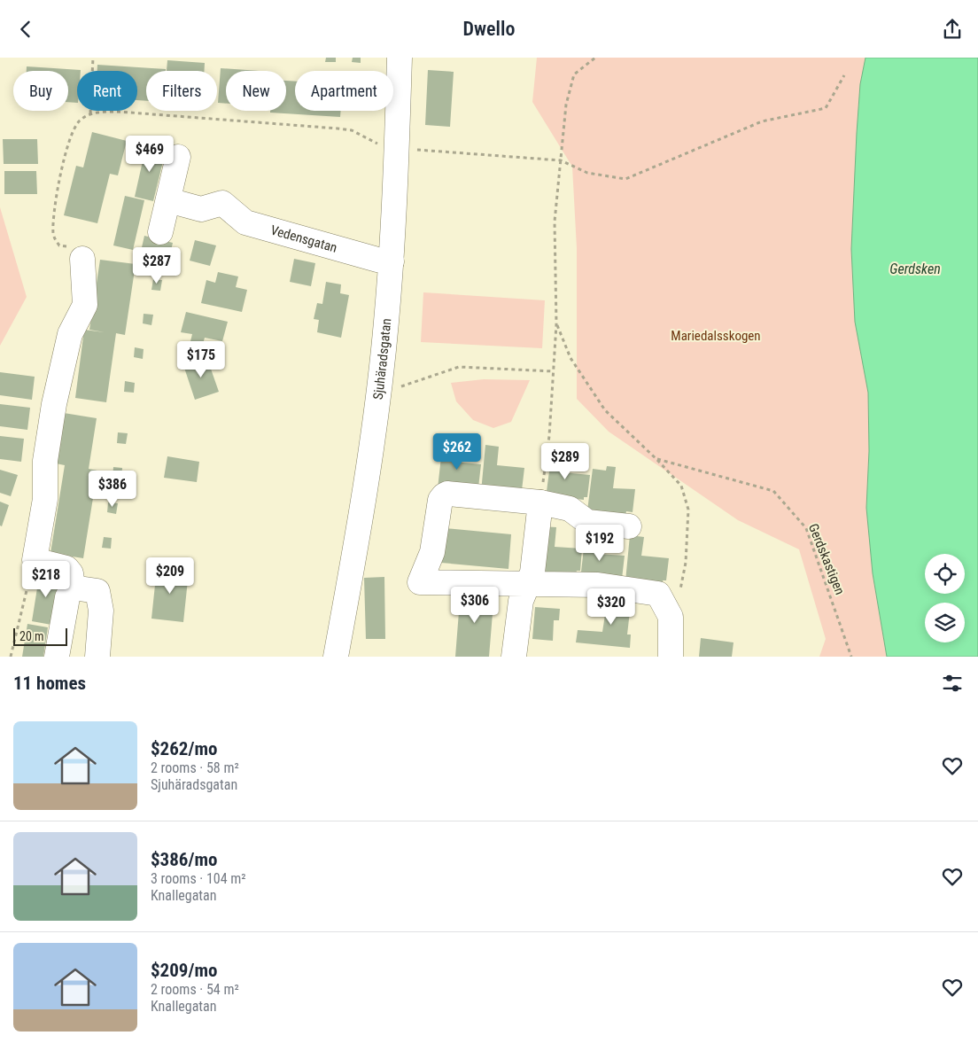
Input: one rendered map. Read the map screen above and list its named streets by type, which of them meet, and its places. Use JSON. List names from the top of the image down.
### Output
{
  "streets": {
    "street": ["Vedensgatan", "Sjuhäradsgatan"],
    "path": ["Gerdskastigen"]
  },
  "crossings": [
    ["Vedensgatan", "Sjuhäradsgatan"]
  ],
  "water": ["Gerdsken"],
  "parks": ["Mariedalsskogen"],
  "scale_bar": "20 m",
  "page": {
    "header": "Dwello",
    "chip": [
      "Buy",
      "Rent",
      "Filters",
      "New",
      "Apartment"
    ],
    "price": [
      "$469",
      "$287",
      "$175",
      "$262",
      "$289",
      "$386",
      "$192",
      "$209",
      "$218",
      "$306",
      "$320"
    ],
    "scale": "20 m",
    "heading": "11 homes",
    "list": [
      {
        "name": "$262/mo",
        "note": "2 rooms · 58 m² · Sjuhäradsgatan"
      },
      {
        "name": "$386/mo",
        "note": "3 rooms · 104 m² · Knallegatan"
      },
      {
        "name": "$209/mo",
        "note": "2 rooms · 54 m² · Knallegatan"
      }
    ]
  }
}
